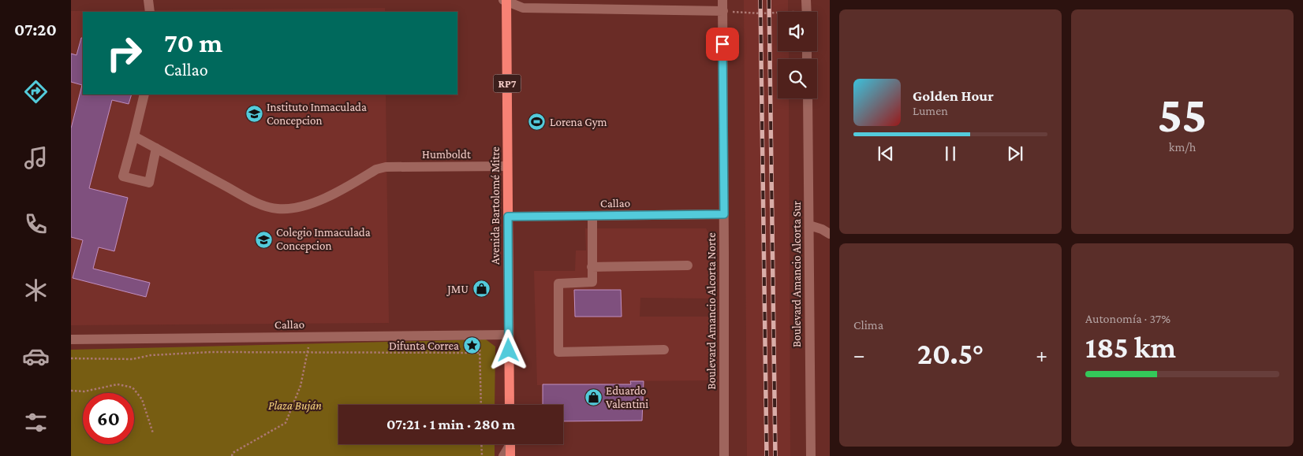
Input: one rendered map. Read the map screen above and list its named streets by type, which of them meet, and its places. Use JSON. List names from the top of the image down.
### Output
{
  "streets": {
    "main road": ["RP7", "Avenida Bartolomé Mitre"],
    "street": [
      "Humboldt",
      "Callao",
      "Boulevard Amancio Alcorta Sur",
      "Boulevard Amancio Alcorta Norte"
    ]
  },
  "crossings": [
    ["Humboldt", "Avenida Bartolomé Mitre"],
    ["Callao", "Avenida Bartolomé Mitre"],
    ["Callao", "Boulevard Amancio Alcorta Norte"]
  ],
  "parks": ["Plaza Buján"],
  "places": {
    "school or university": ["Instituto Inmaculada Concepcion", "Colegio Inmaculada Concepcion"],
    "sports": ["Lorena Gym"],
    "shop": ["JMU", "Eduardo Valentini"],
    "place": ["Difunta Correa"]
  },
  "page": {
    "tabs": "07:20",
    "tile": [
      ["55", "km/h"],
      "Clima",
      ["Autonomía · 37%", "185 km"]
    ],
    "turn": ["70 m", "Callao"],
    "song": ["Golden Hour", "Lumen"],
    "heat": ["−", "20.5°", "+"],
    "limit": "60",
    "trip": "07:21 · 1 min · 280 m"
  }
}
